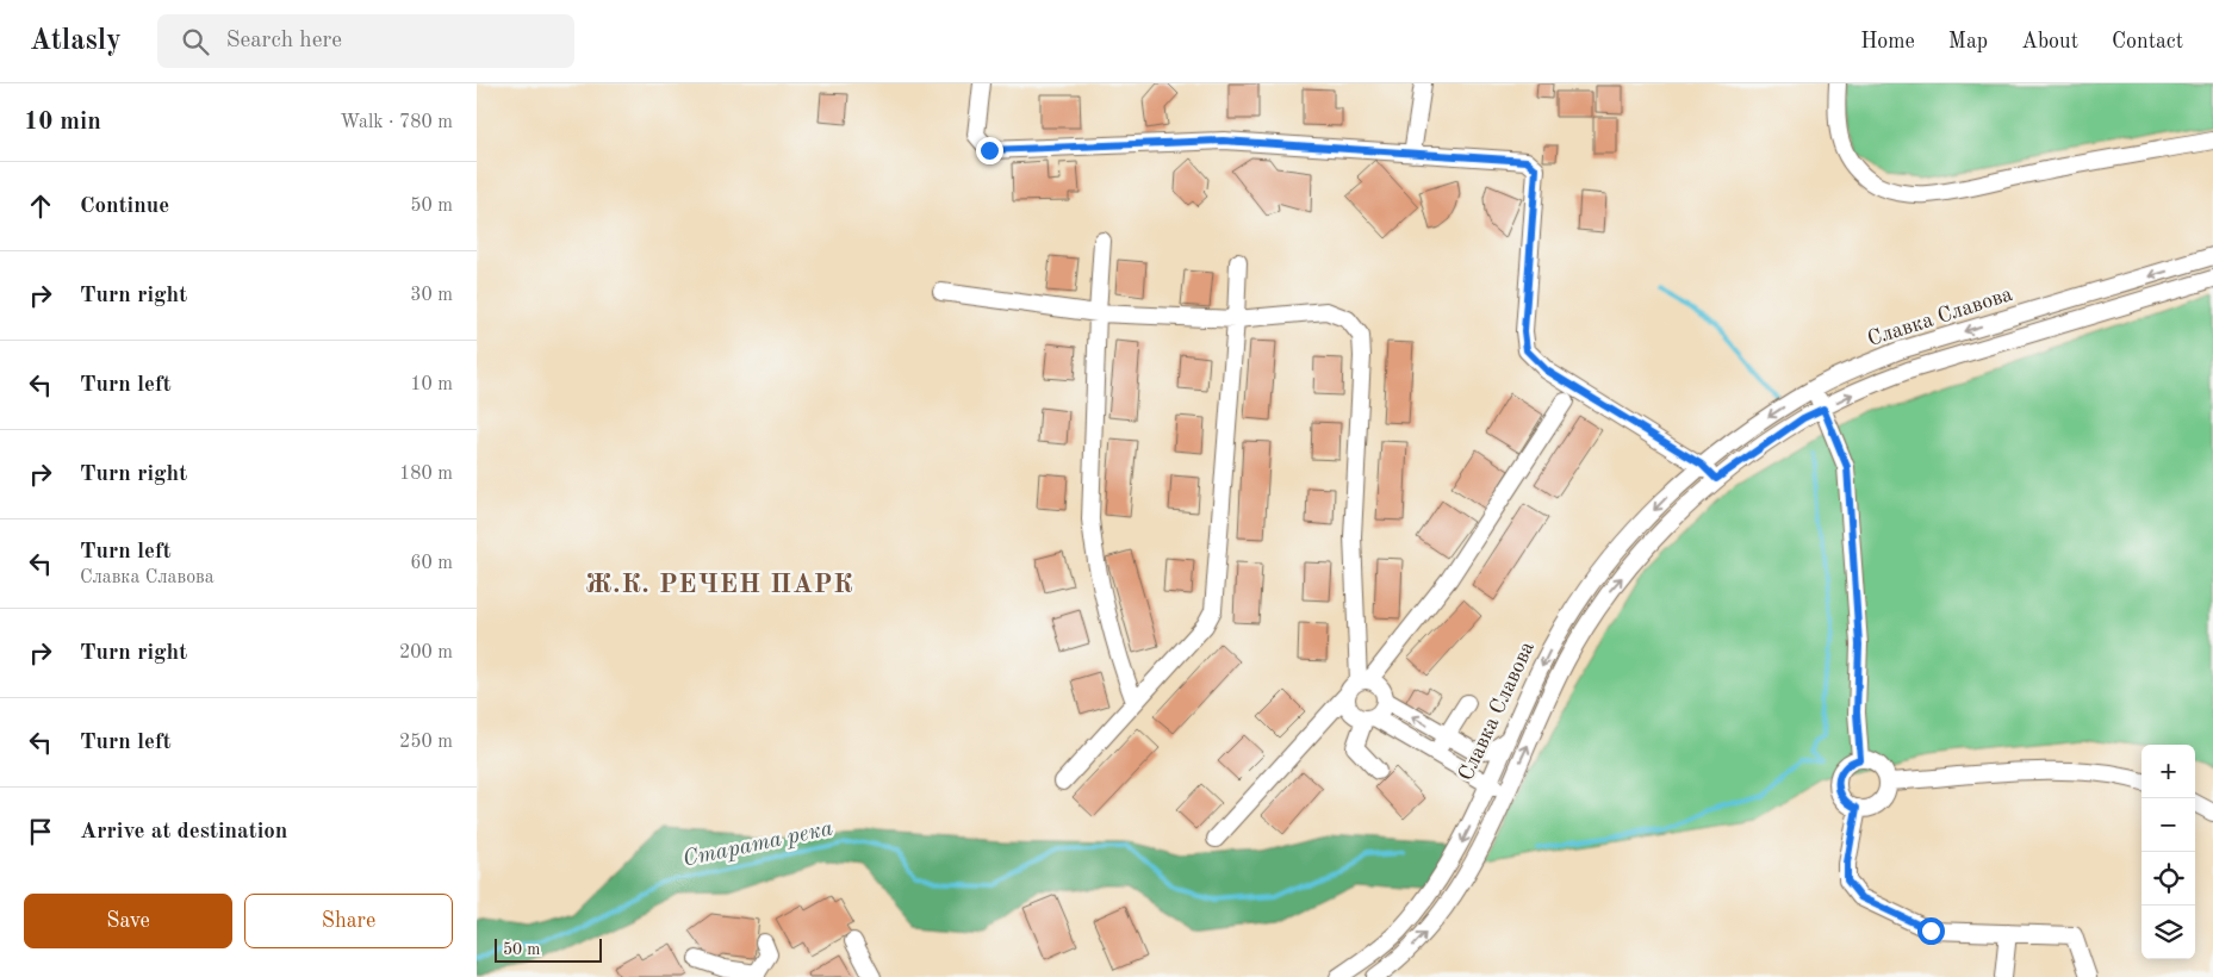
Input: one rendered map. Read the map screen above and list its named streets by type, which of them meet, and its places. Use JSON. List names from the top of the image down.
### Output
{
  "streets": {
    "street": ["Славка Славова"]
  },
  "districts": ["Ж.К. РЕЧЕН ПАРК"],
  "water": ["Старата река"],
  "scale_bar": "50 m",
  "page": {
    "header": "Atlasly",
    "search": "Search here",
    "nav": [
      "Home",
      "Map",
      "About",
      "Contact"
    ],
    "heading": ["10 min", "Walk · 780 m"],
    "list": [
      ["Continue", "50 m"],
      ["Turn right", "30 m"],
      ["Turn left", "10 m"],
      ["Turn right", "180 m"],
      ["Turn left", "Славка Славова", "60 m"],
      ["Turn right", "200 m"],
      ["Turn left", "250 m"],
      "Arrive at destination"
    ],
    "map_buttons": ["+", "−"],
    "buttons": ["Save", "Share"],
    "scale": "50 m"
  }
}
